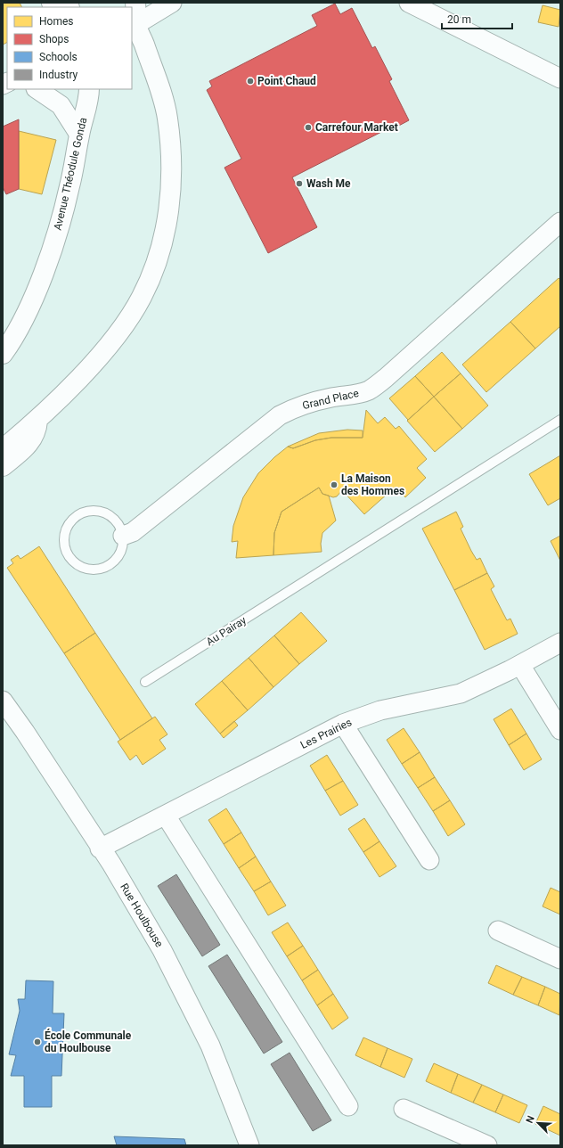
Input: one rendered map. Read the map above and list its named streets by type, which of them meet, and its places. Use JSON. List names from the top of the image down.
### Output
{
  "streets": {
    "main road": ["Avenue Théodule Gonda"],
    "street": ["Grand Place", "Les Prairies", "Rue Houlbouse"],
    "lane": ["Au Pairay"]
  },
  "crossings": [
    ["Les Prairies", "Rue Houlbouse"]
  ],
  "places": [
    "Point Chaud",
    "Carrefour Market",
    "Wash Me",
    "La Maison des Hommes",
    "École Communale du Houlbouse"
  ],
  "legend": [
    "Homes",
    "Shops",
    "Schools",
    "Industry"
  ],
  "scale_bar": "20 m",
  "north": "top left"
}
